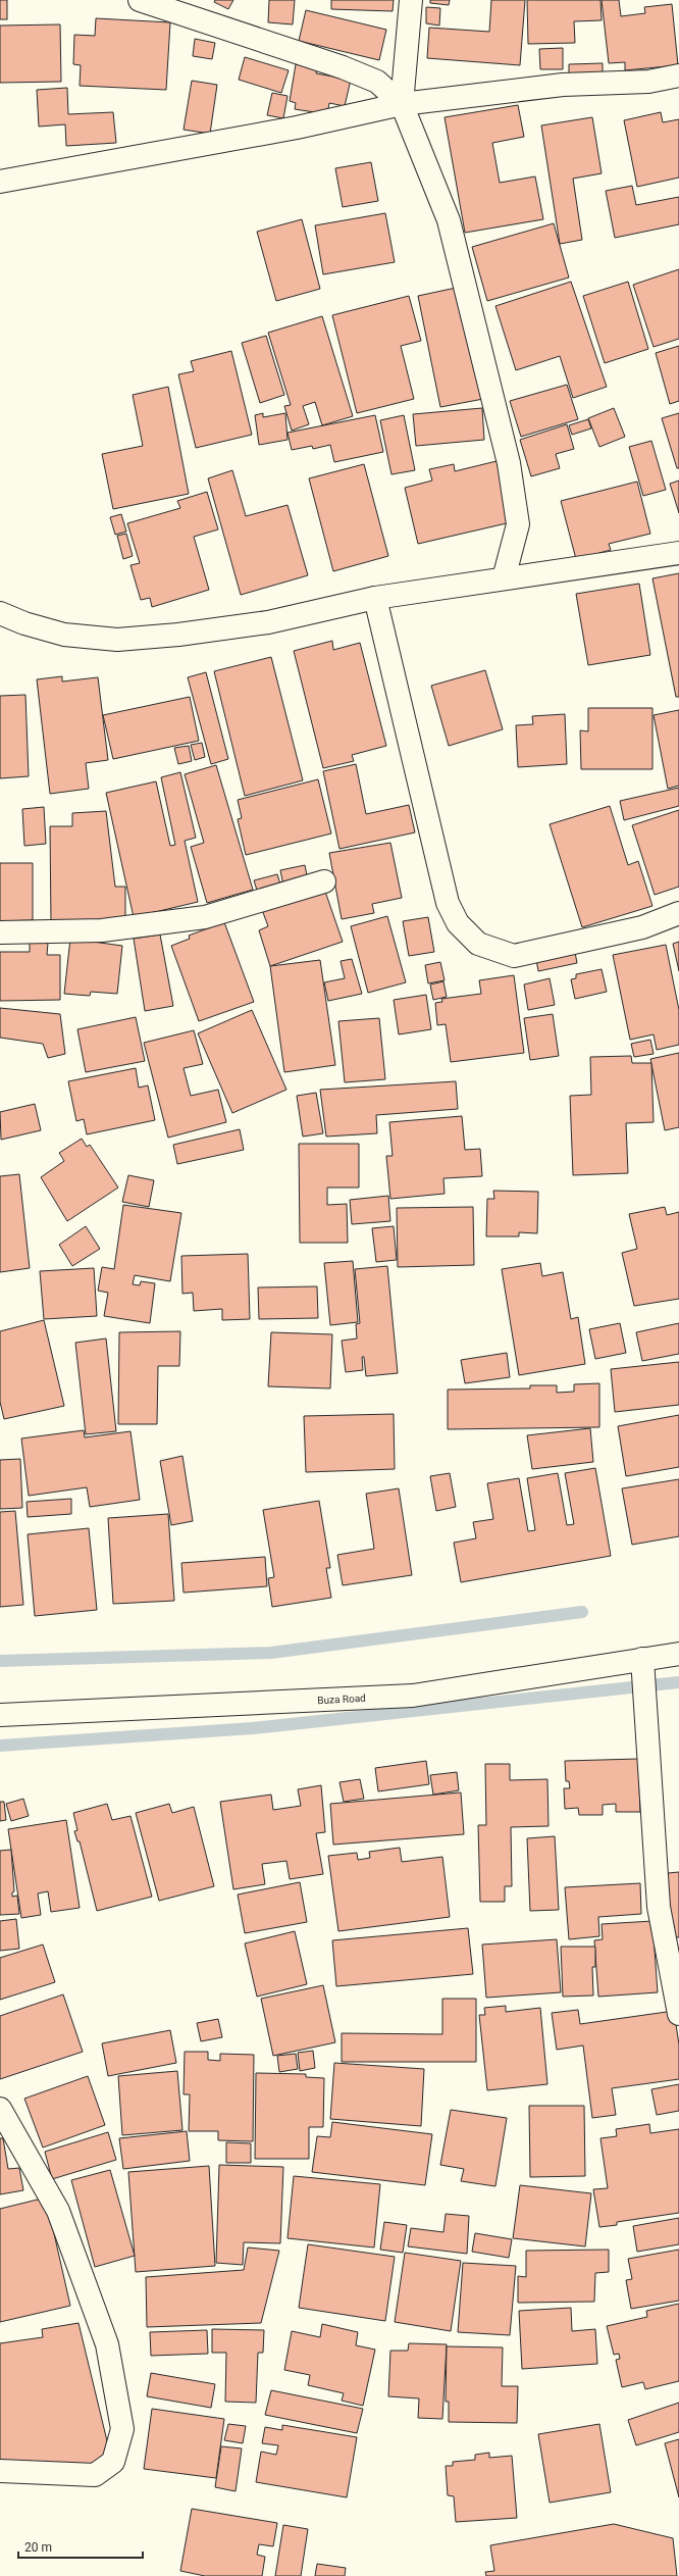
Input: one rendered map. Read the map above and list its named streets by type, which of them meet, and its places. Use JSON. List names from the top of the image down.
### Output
{
  "streets": {
    "street": ["Buza Road"]
  },
  "scale_bar": "20 m"
}
